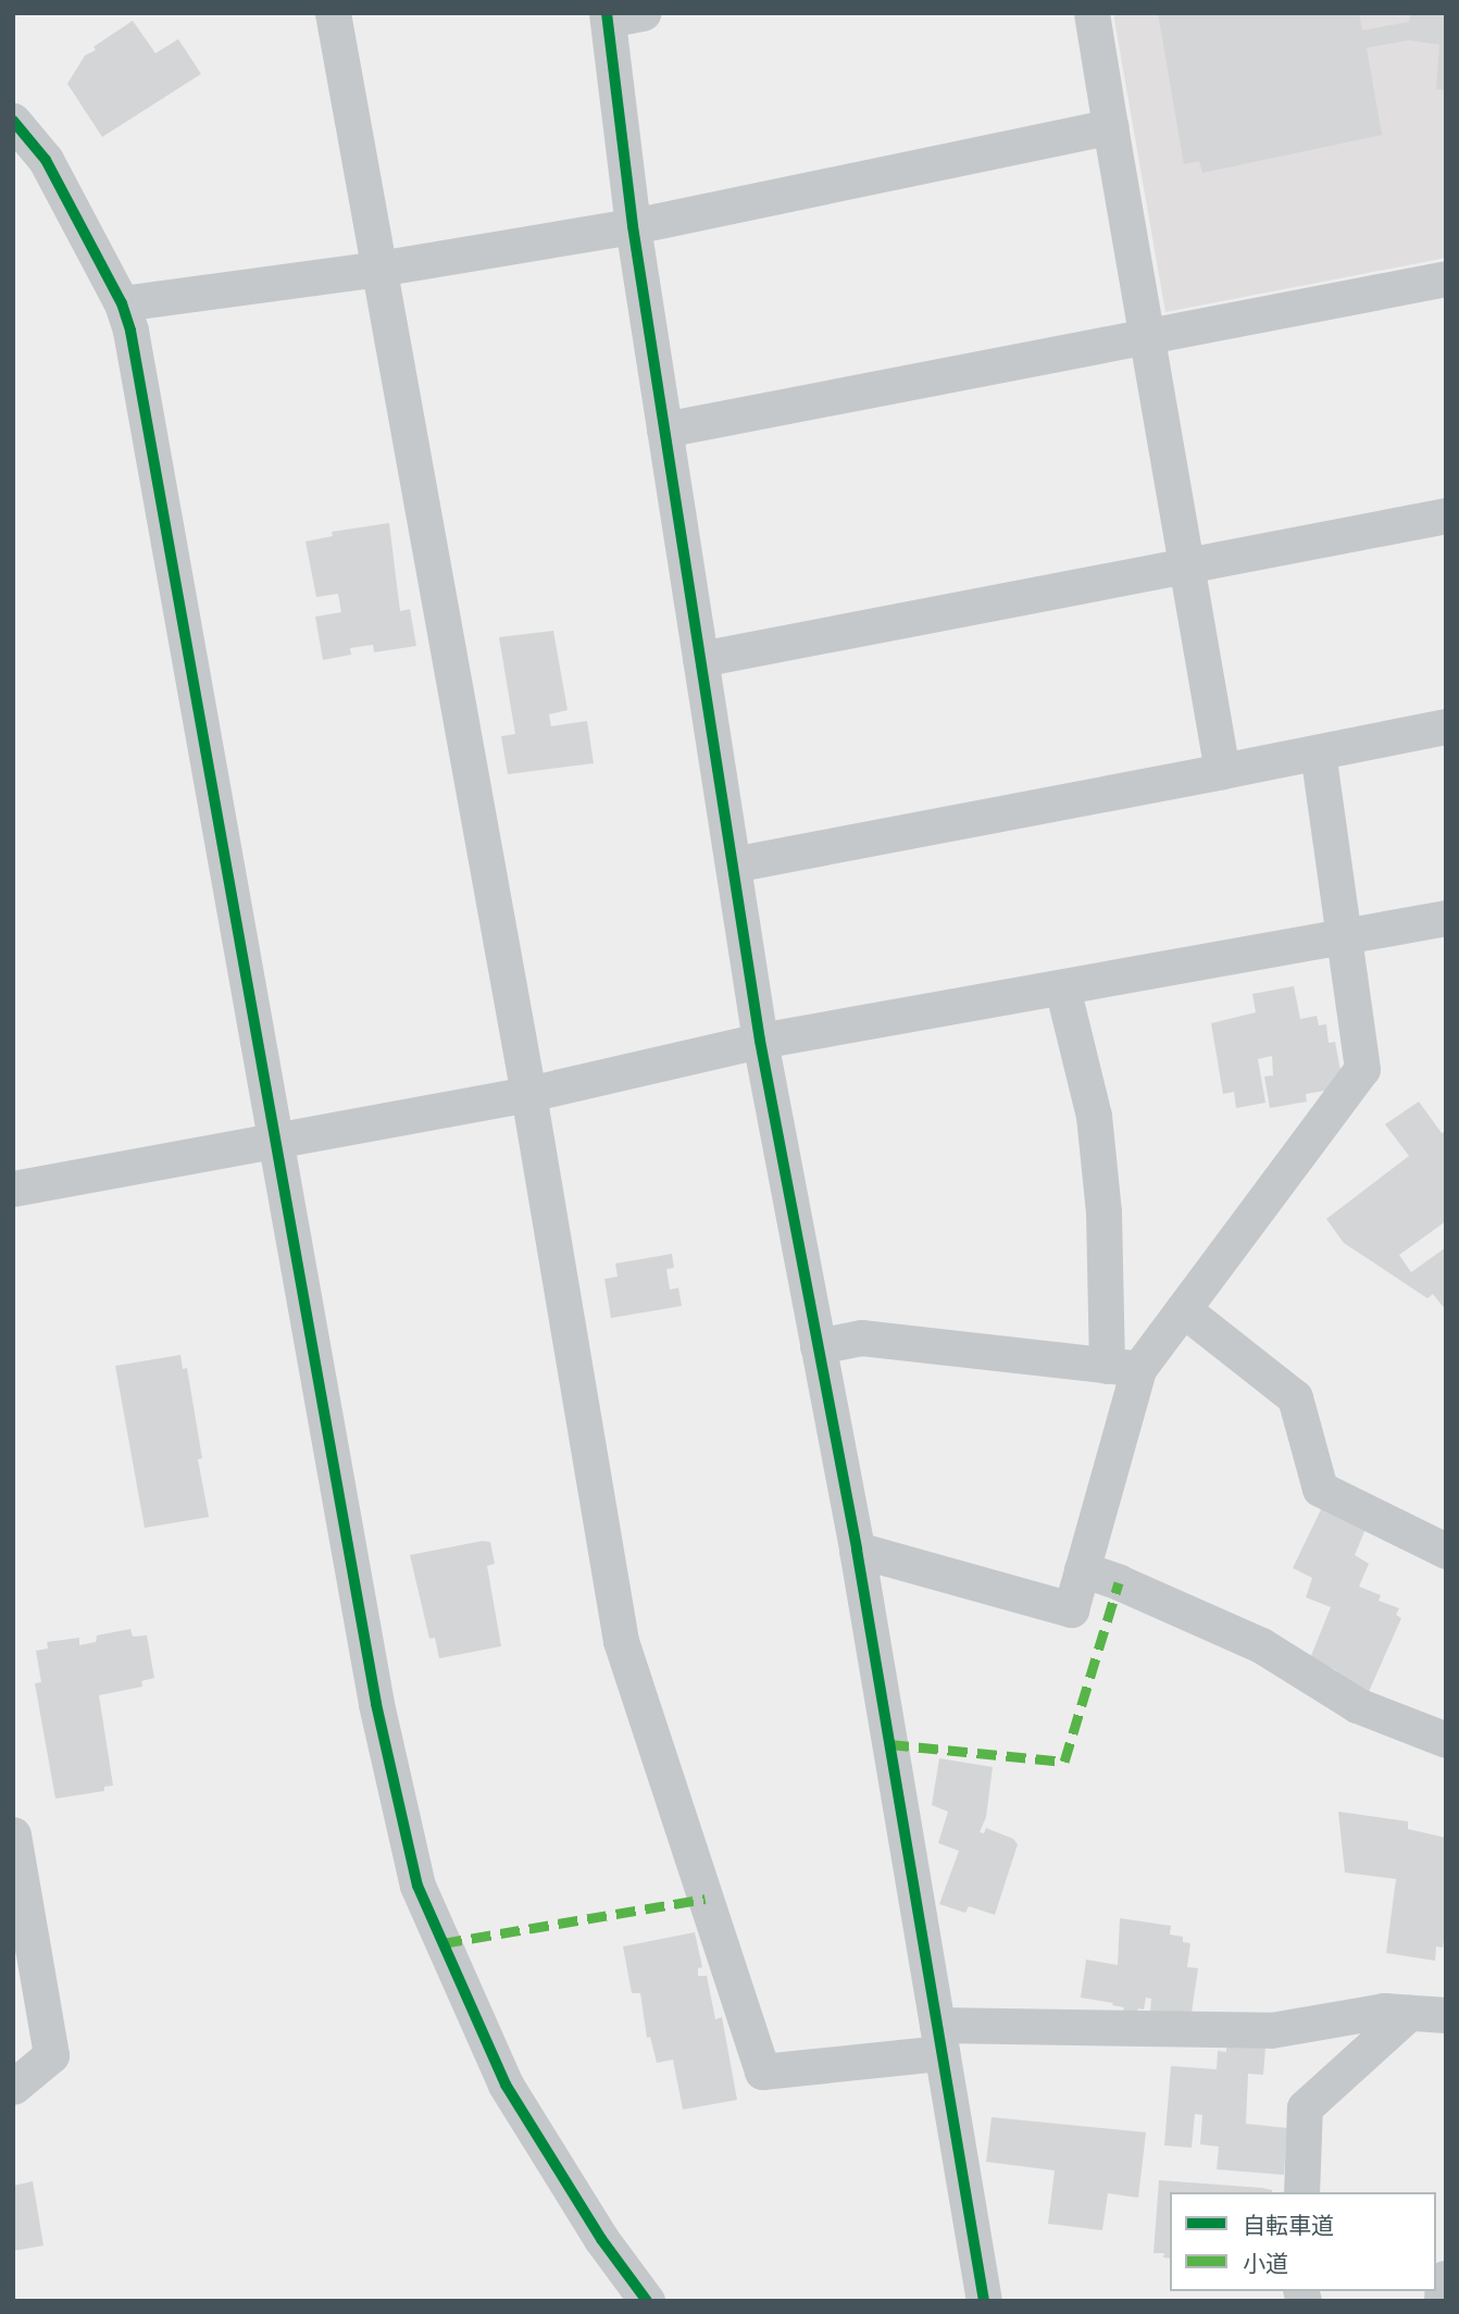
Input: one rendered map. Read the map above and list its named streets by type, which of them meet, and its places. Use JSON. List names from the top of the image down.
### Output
{
  "legend": ["自転車道", "小道"]
}
